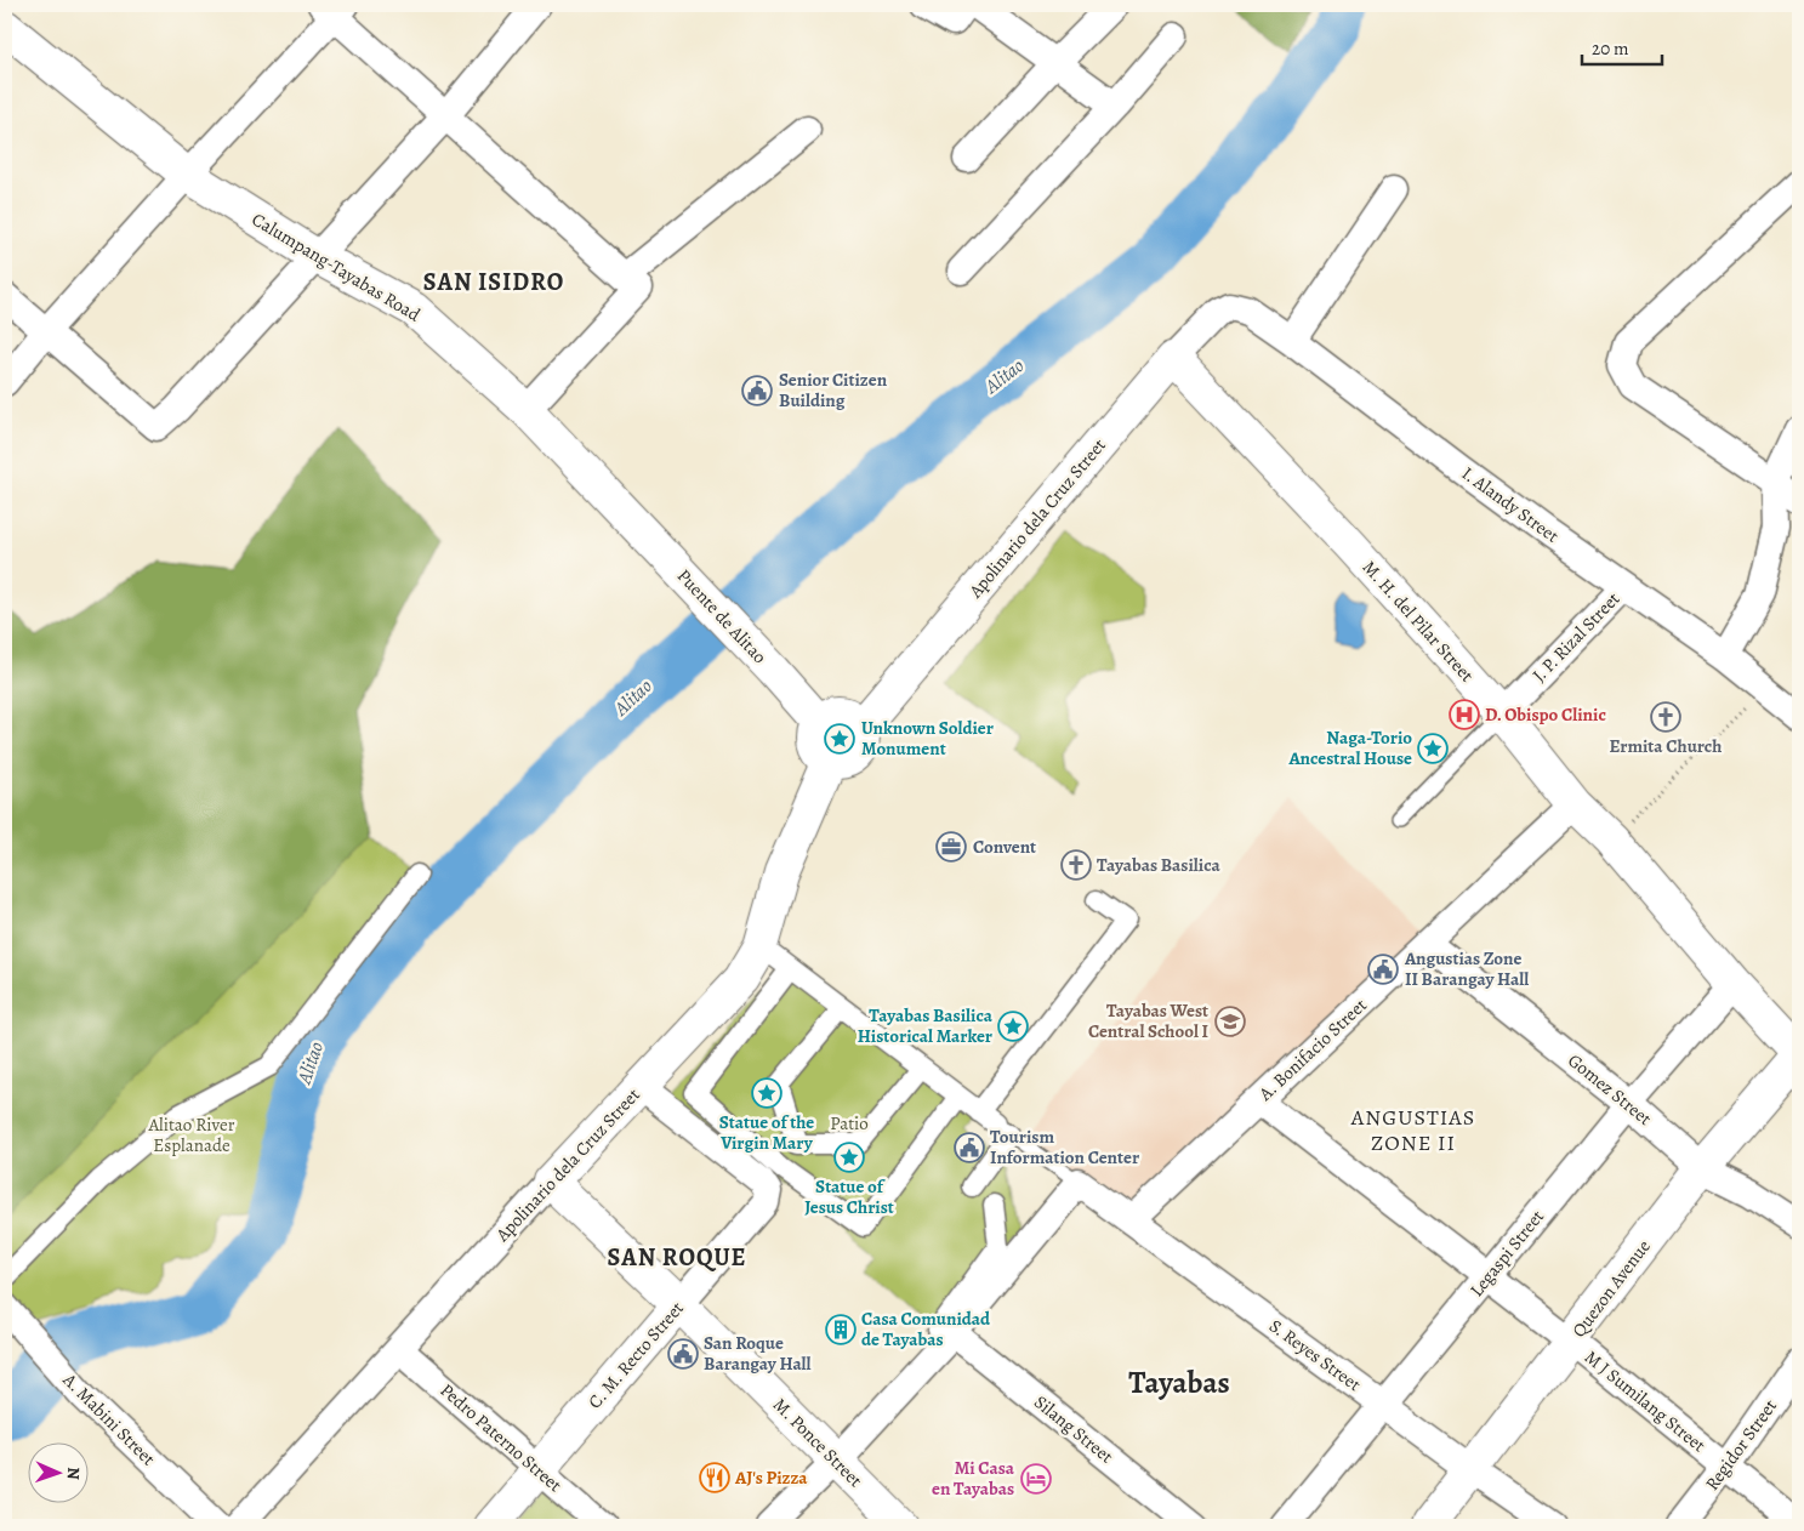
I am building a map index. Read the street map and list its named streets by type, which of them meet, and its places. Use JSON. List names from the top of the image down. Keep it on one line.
{"streets":{"main road":["Calumpang-Tayabas Road","Apolinario dela Cruz Street","Puente de Alitao","M. H. del Pilar Street","Quezon Avenue","C. M. Recto Street","M. Ponce Street"],"street":["I. Alandy Street","J. P. Rizal Street","A. Bonifacio Street","Gomez Street","Legaspi Street","S. Reyes Street","M J Sumilang Street","A. Mabini Street","Silang Street","Pedro Paterno Street","Regidor Street"]},"crossings":[["Calumpang-Tayabas Road","Puente de Alitao"],["I. Alandy Street","Apolinario dela Cruz Street"],["I. Alandy Street","J. P. Rizal Street"],["Apolinario dela Cruz Street","Puente de Alitao"],["Apolinario dela Cruz Street","M. H. del Pilar Street"],["Apolinario dela Cruz Street","Pedro Paterno Street"],["Apolinario dela Cruz Street","M. Ponce Street"],["M. H. del Pilar Street","J. P. Rizal Street"],["M. H. del Pilar Street","A. Bonifacio Street"],["M. H. del Pilar Street","Legaspi Street"],["M. H. del Pilar Street","Quezon Avenue"],["A. Bonifacio Street","Gomez Street"],["A. Bonifacio Street","S. Reyes Street"],["A. Bonifacio Street","M J Sumilang Street"],["Gomez Street","Legaspi Street"],["Gomez Street","Quezon Avenue"],["Legaspi Street","S. Reyes Street"],["Legaspi Street","M J Sumilang Street"],["Quezon Avenue","S. Reyes Street"],["Quezon Avenue","M J Sumilang Street"],["C. M. Recto Street","Pedro Paterno Street"],["C. M. Recto Street","M. Ponce Street"],["M J Sumilang Street","Regidor Street"]],"districts":["SAN ISIDRO","ANGUSTIAS ZONE II","SAN ROQUE","Tayabas"],"water":["Alitao"],"parks":["Patio","Alitao River Esplanade"],"places":{"public building":["Senior Citizen Building","Angustias Zone II Barangay Hall","Tourism Information Center","San Roque Barangay Hall"],"hospital":["D. Obispo Clinic"],"church":["Ermita Church","Tayabas Basilica"],"place":["Unknown Soldier Monument","Naga-Torio Ancestral House","Tayabas Basilica Historical Marker","Statue of the Virgin Mary","Statue of Jesus Christ"],"office":["Convent"],"school or university":["Tayabas West Central School I"],"building":["Casa Comunidad de Tayabas"],"restaurant":["AJ's Pizza"],"hotel":["Mi Casa en Tayabas"]},"scale_bar":"20 m","north":"right"}
